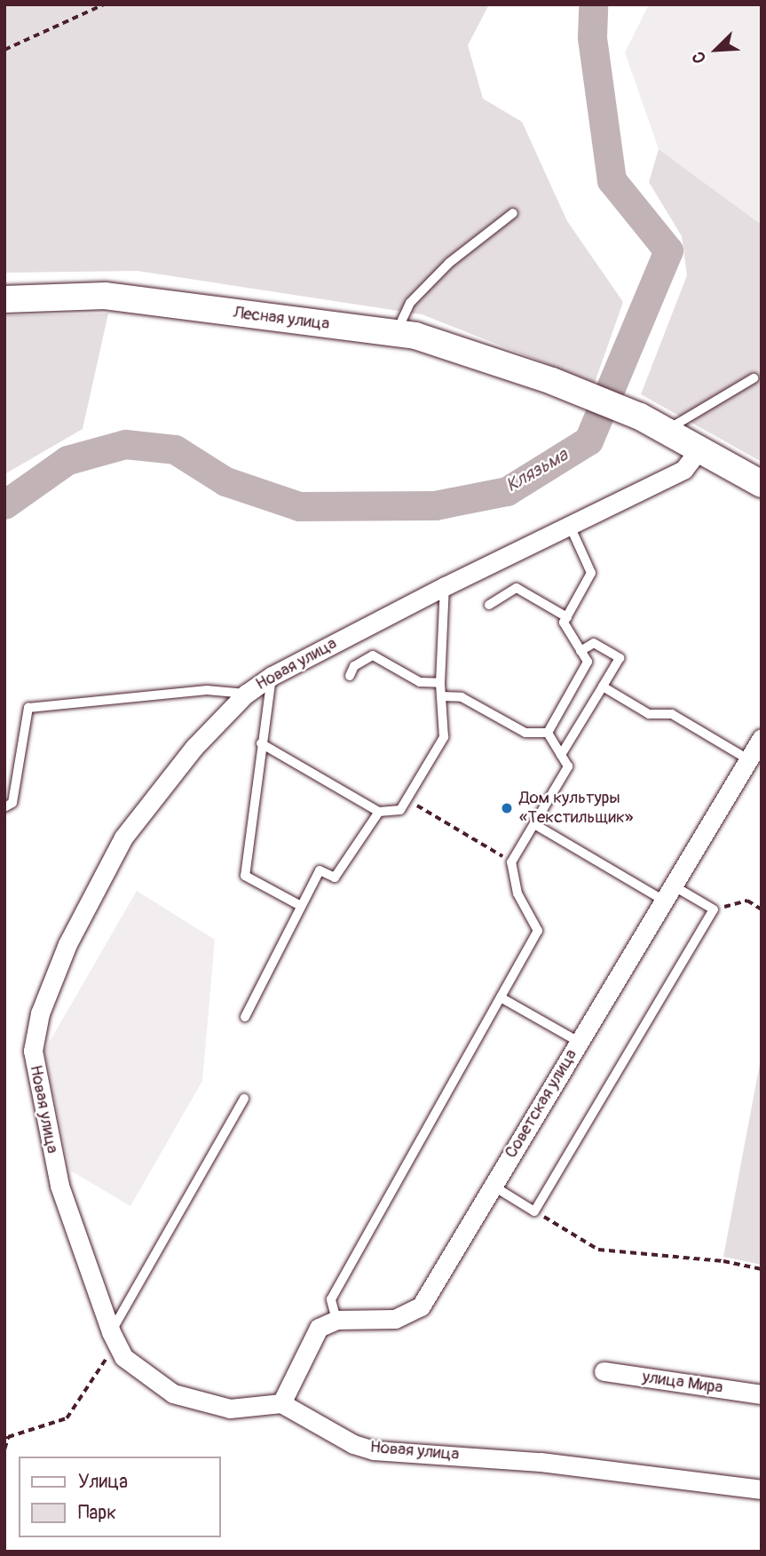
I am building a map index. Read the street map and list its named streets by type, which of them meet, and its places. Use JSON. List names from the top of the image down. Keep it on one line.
{"streets":{"street":["Лесная улица","Новая улица","Советская улица","улица Мира"]},"crossings":[["Лесная улица","Новая улица"]],"water":["Клязьма"],"places":["Дом культуры «Текстильщик»"],"legend":["Улица","Парк"],"north":"bottom left"}
